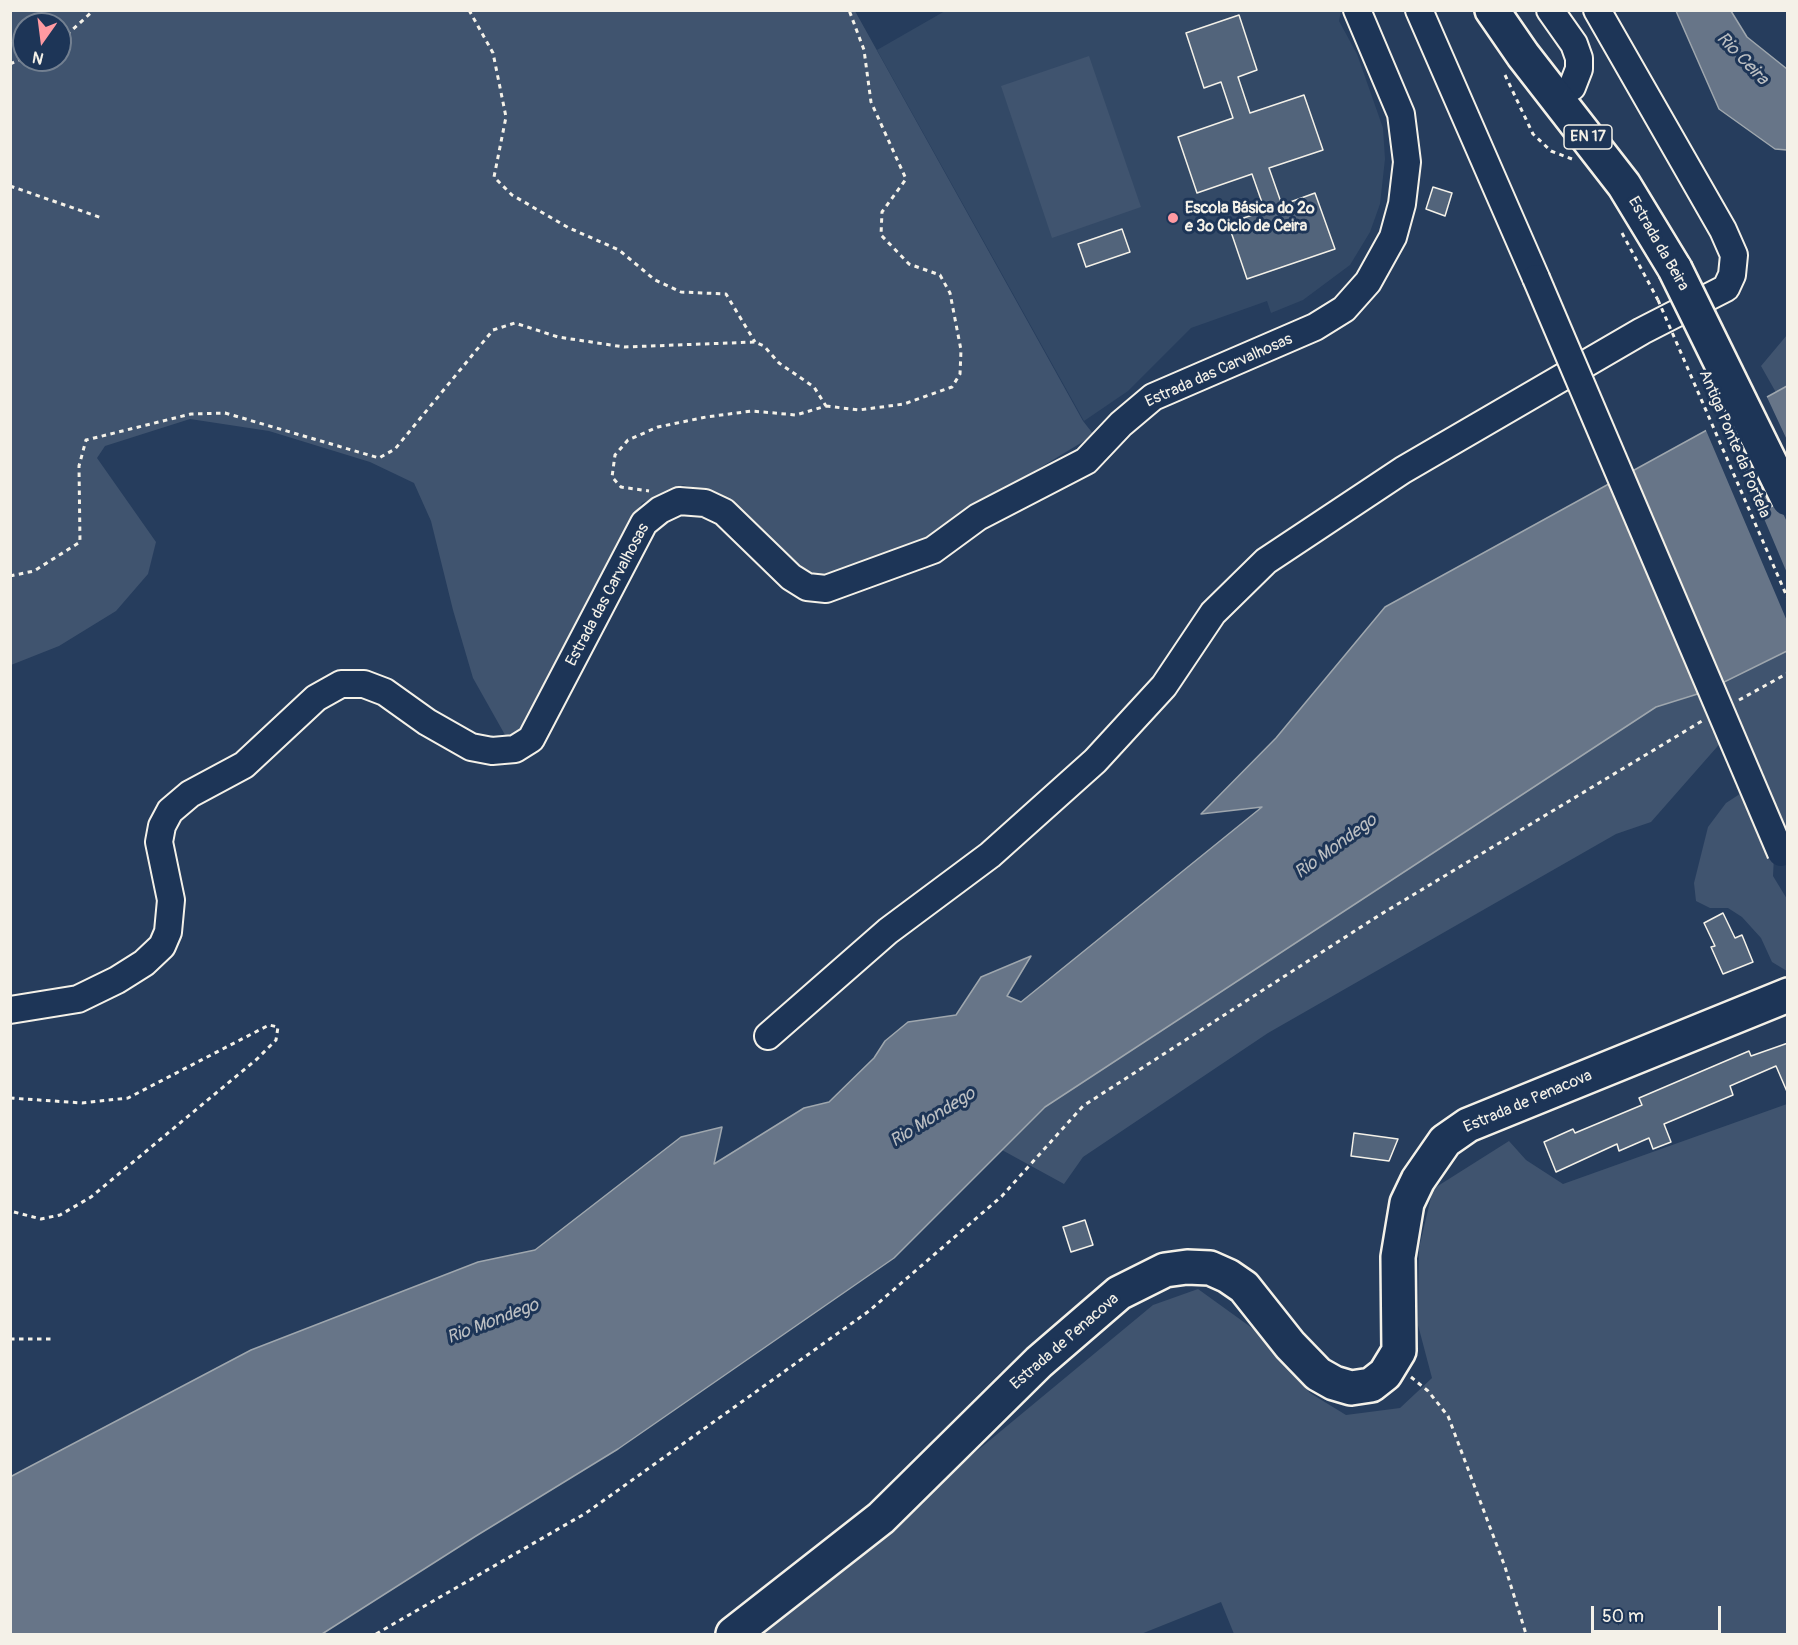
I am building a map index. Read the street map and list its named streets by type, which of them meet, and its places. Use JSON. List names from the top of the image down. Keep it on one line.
{"streets":{"main road":["EN 17","Estrada da Beira","Estrada de Penacova"],"street":["Estrada das Carvalhosas"],"path":["Antiga Ponte da Portela"]},"water":["Rio Ceira","Rio Mondego"],"places":["Escola Básica do 2º e 3º Ciclo de Ceira"],"scale_bar":"50 m","north":"bottom"}
